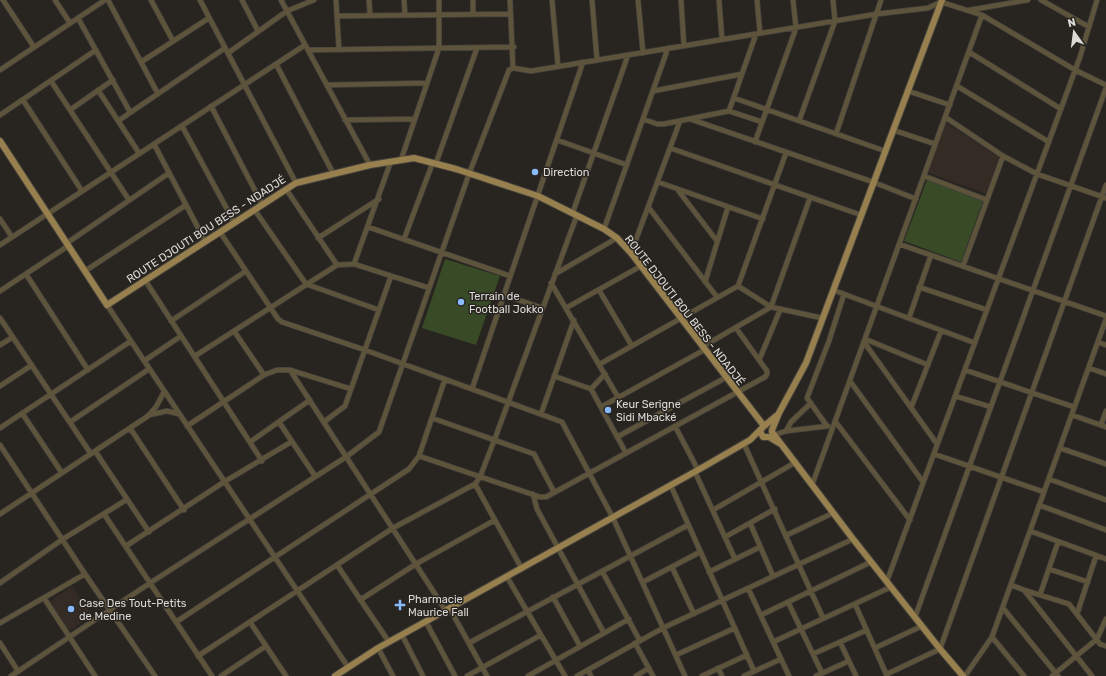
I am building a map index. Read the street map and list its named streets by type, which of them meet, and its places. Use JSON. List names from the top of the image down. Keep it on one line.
{"streets":{"main road":["ROUTE DJOUTI BOU BESS - NDADJÉ"]},"places":{"other":["Direction","Terrain de Football Jokko","Keur Serigne Sidi Mbacké","Case Des Tout-Petits de Medine"],"health":["Pharmacie Maurice Fall"]},"north":"top"}
